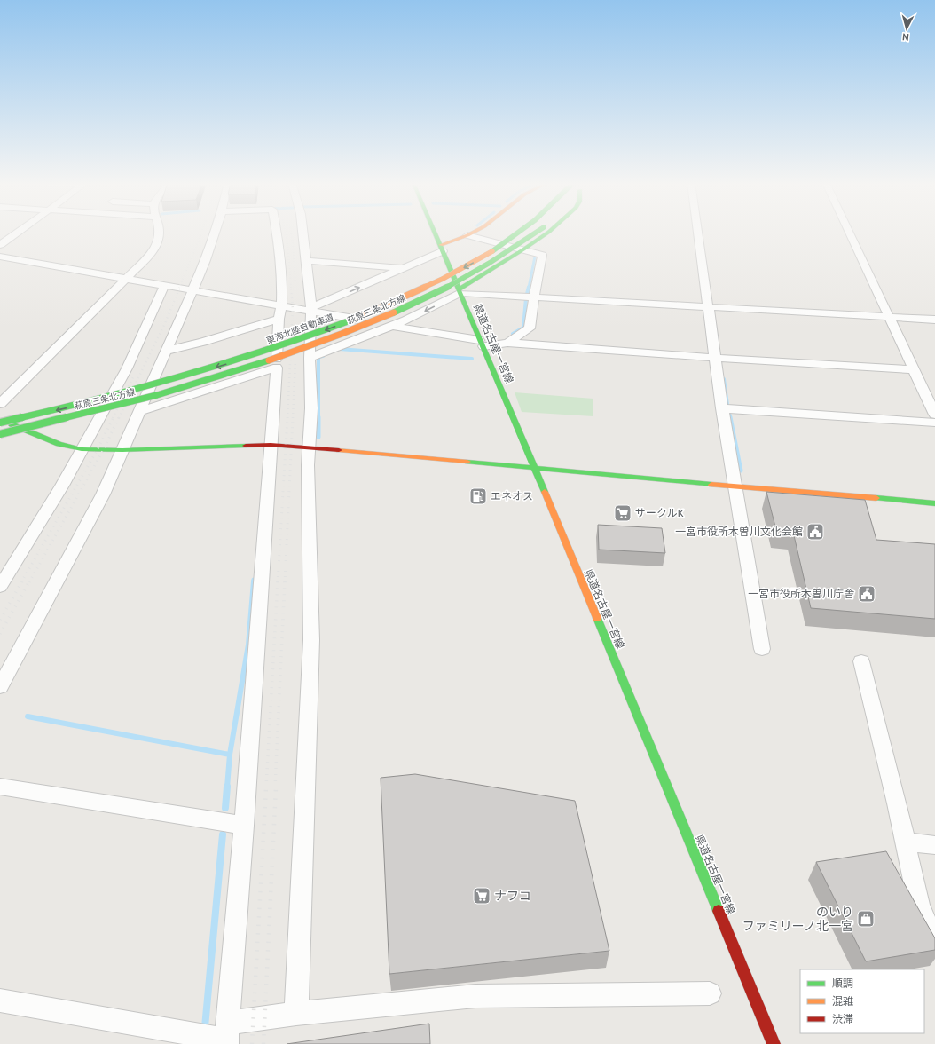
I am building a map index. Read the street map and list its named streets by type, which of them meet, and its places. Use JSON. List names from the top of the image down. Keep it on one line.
{"streets":{"main road":["萩原三条北方線","東海北陸自動車道","県道名古屋一宮線"]},"places":{"fuel station":["エネオス"],"supermarket":["サークルK","ナフコ"],"public building":["一宮市役所木曽川文化会館","一宮市役所木曽川庁舎"],"shop":["のいり ファミリーノ北一宮"]},"legend":["順調","混雑","渋滞"],"north":"bottom"}
